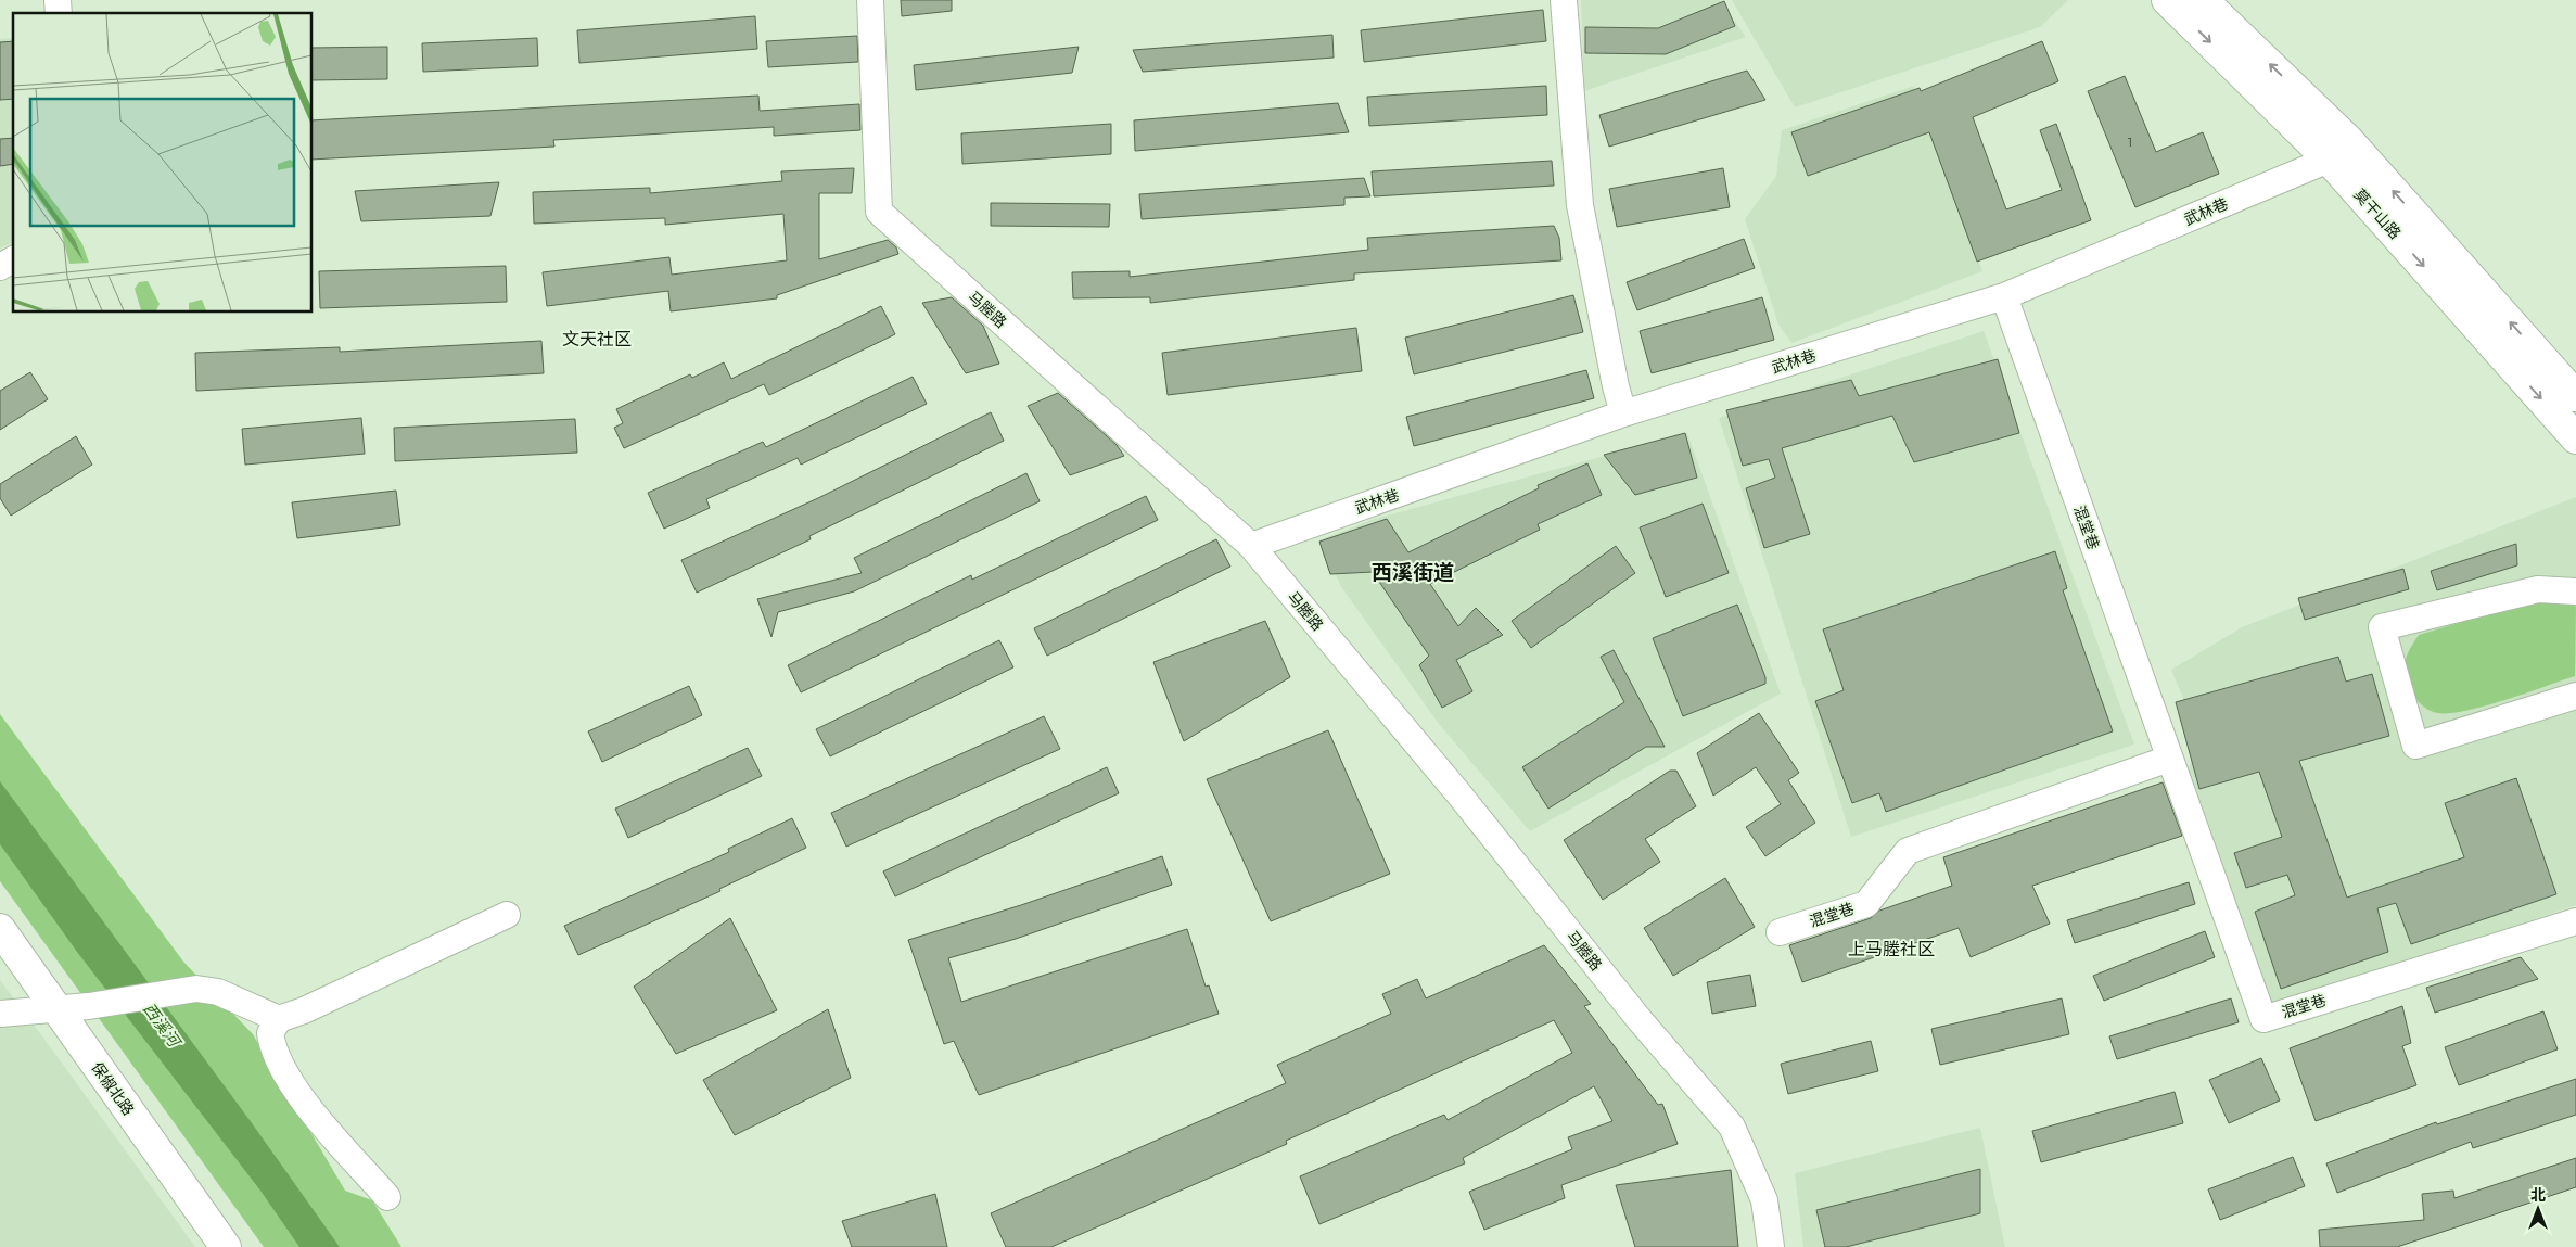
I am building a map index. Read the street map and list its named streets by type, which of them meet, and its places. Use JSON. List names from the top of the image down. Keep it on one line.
{"streets":{"main road":["莫干山路","保俶北路"],"street":["武林巷","马塍路","混堂巷"]},"crossings":[["武林巷","莫干山路"],["武林巷","马塍路"],["武林巷","混堂巷"]],"districts":["文天社区","西溪街道","上马塍社区"],"water":["西溪河"],"house_numbers":["1"],"north":"top"}
